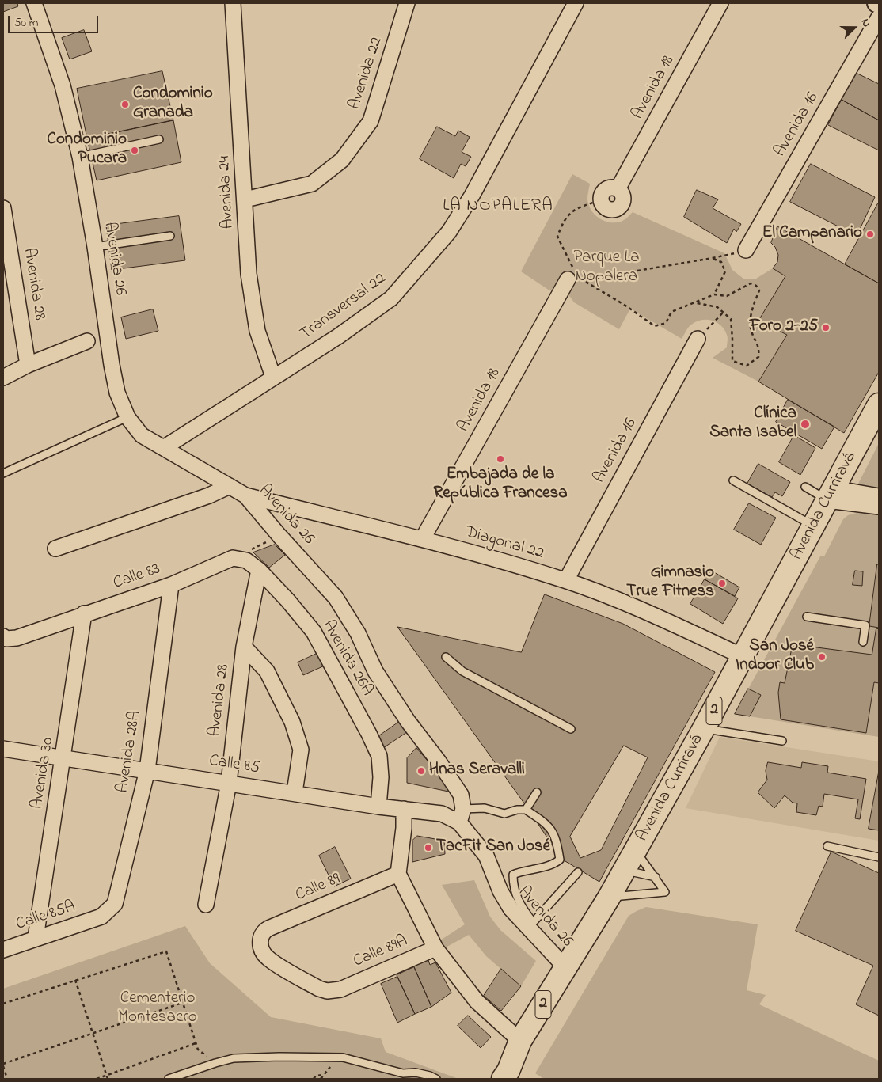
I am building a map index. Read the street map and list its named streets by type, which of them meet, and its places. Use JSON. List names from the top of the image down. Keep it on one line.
{"streets":{"highway":["Avenida Curriravá","2"],"street":["Avenida 22","Avenida 18","Avenida 16","Avenida 24","Avenida 26","Avenida 28","Transversal 22","Diagonal 22","Calle 83","Avenida 26A","Avenida 28A","Calle 85","Avenida 30","Calle 89","Calle 85A","Calle 89A"]},"crossings":[["Avenida 22","Avenida 24"],["Avenida 18","Diagonal 22"],["Avenida 16","Diagonal 22"],["Avenida 24","Transversal 22"],["Avenida 26","Transversal 22"],["Avenida 26","Avenida Curriravá"],["Avenida 26","Diagonal 22"],["Avenida 26","Calle 85"],["Avenida 28","Avenida 26A"],["Avenida 28","Calle 85"],["Avenida Curriravá","Diagonal 22"],["Calle 83","Avenida 26A"],["Calle 83","Avenida 28A"],["Calle 83","Avenida 30"],["Avenida 26A","Calle 85"],["Avenida 28A","Calle 85"],["Avenida 28A","Calle 85A"],["Calle 85","Avenida 30"],["Avenida 30","Calle 85A"],["Calle 89","Calle 89A"]],"districts":["LA NOPALERA"],"parks":["Parque La Nopalera","Cementerio Montesacro"],"places":["Condominio Granada","Condominio Pucara","El Campanario","Foro 2-25","Clínica Santa Isabel","Embajada de la República Francesa","Gimnasio True Fitness","San José Indoor Club","Hnas Seravalli","TacFit San José"],"scale_bar":"50 m","north":"right"}
